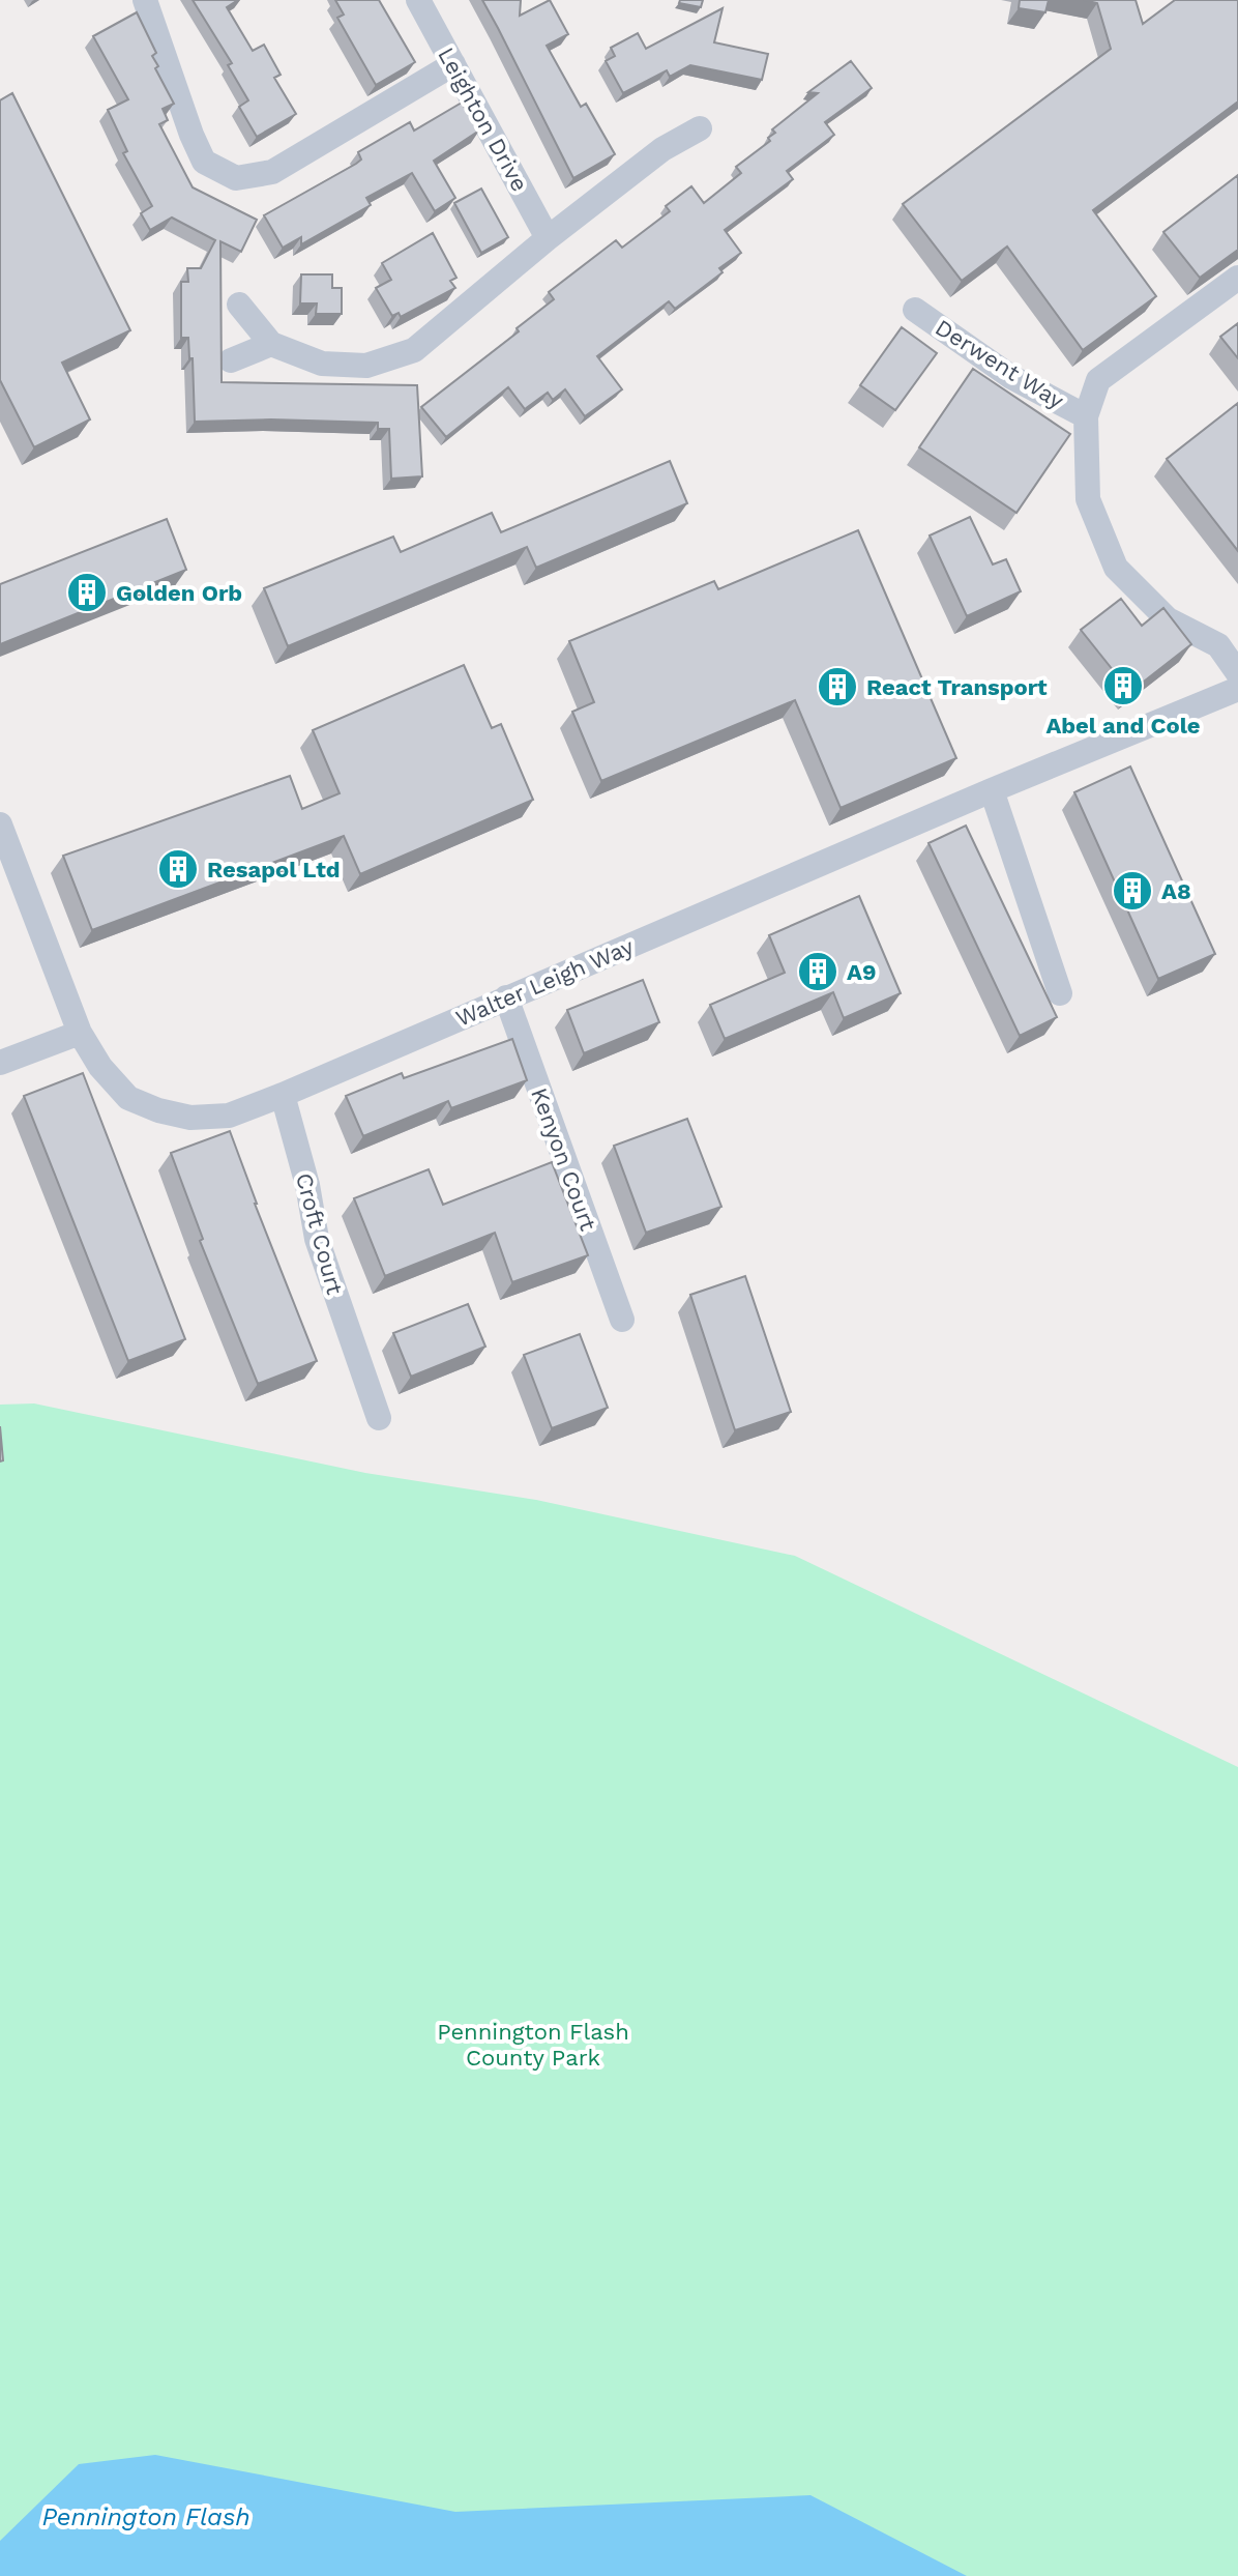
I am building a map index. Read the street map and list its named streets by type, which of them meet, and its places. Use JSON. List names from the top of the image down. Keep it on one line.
{"streets":{"street":["Leighton Drive","Derwent Way","Walter Leigh Way","Kenyon Court","Croft Court"]},"crossings":[["Walter Leigh Way","Kenyon Court"],["Walter Leigh Way","Croft Court"]],"water":["Pennington Flash"],"parks":["Pennington Flash County Park"],"places":{"building":["Golden Orb","Abel and Cole","React Transport","Resapol Ltd","A8","A9"]}}
